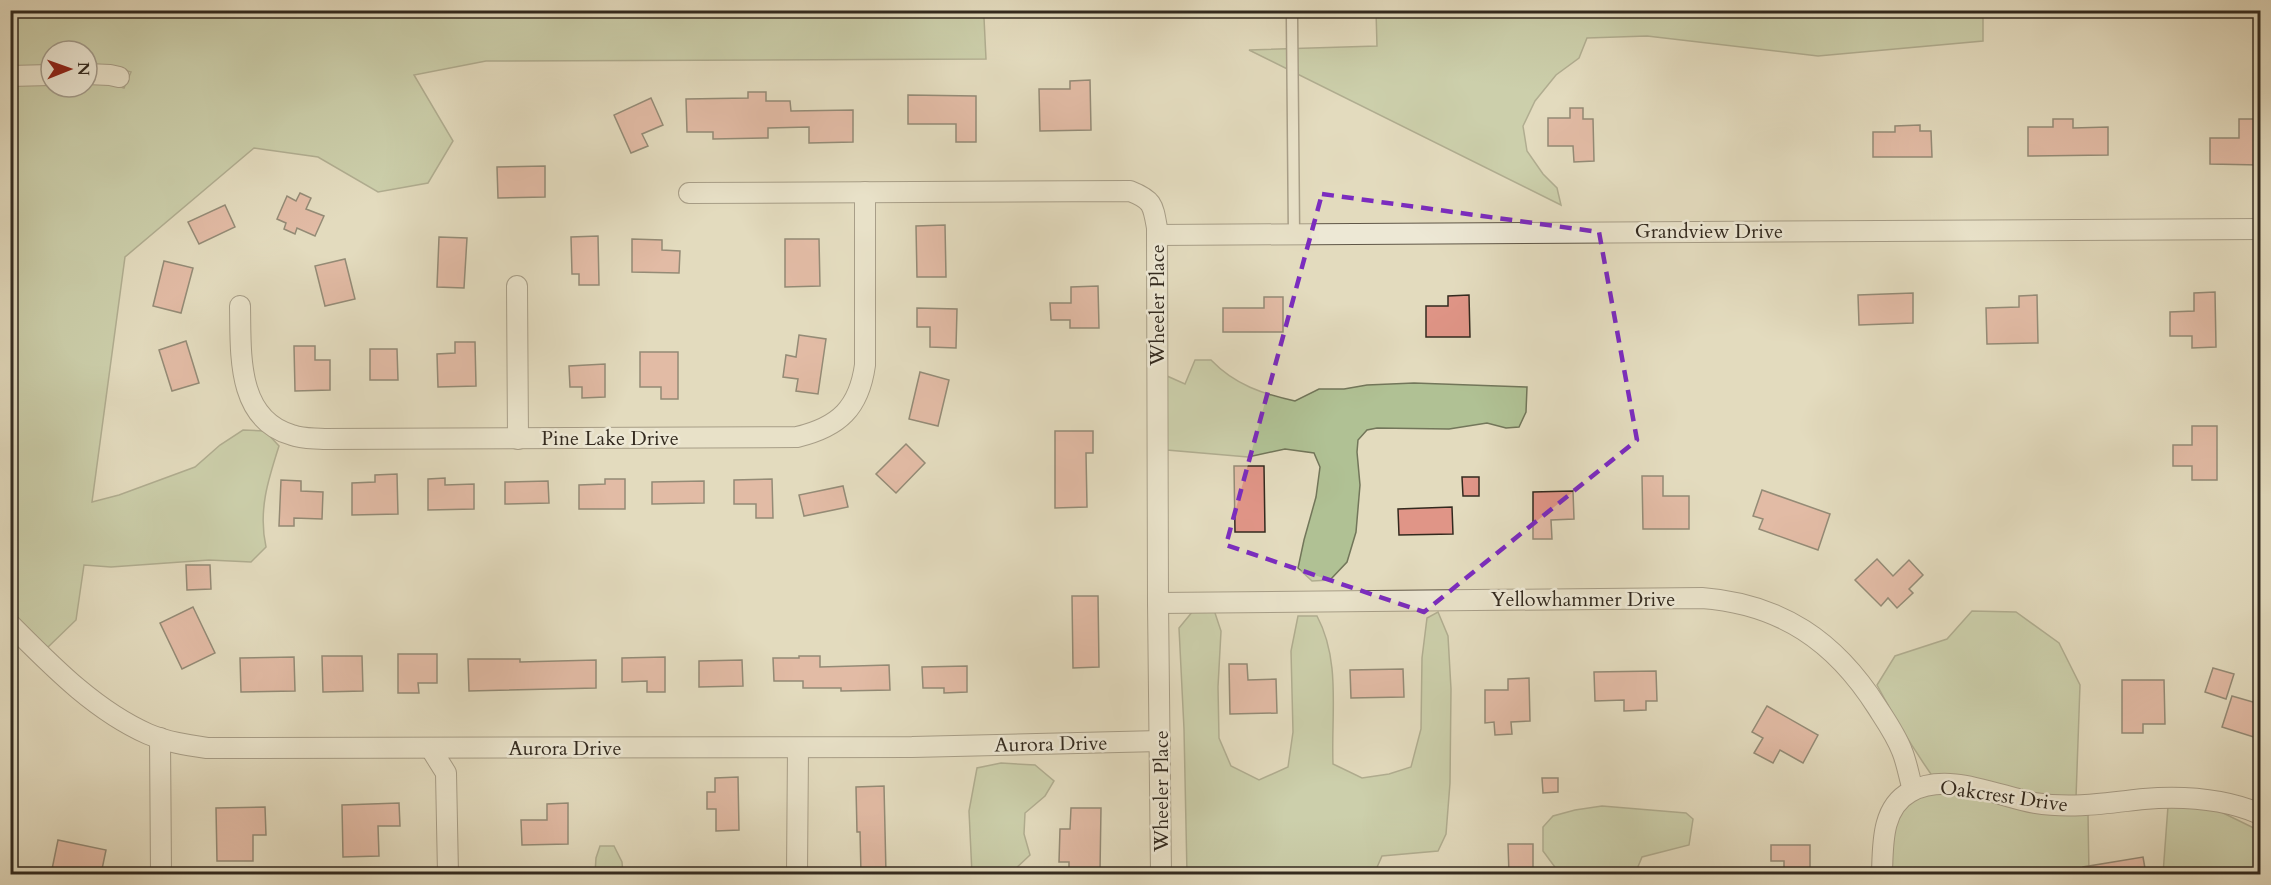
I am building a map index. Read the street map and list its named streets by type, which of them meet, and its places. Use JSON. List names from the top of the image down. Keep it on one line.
{"streets":{"street":["Grandview Drive","Wheeler Place","Pine Lake Drive","Yellowhammer Drive","Aurora Drive","Oakcrest Drive"]},"crossings":[["Grandview Drive","Wheeler Place"],["Wheeler Place","Pine Lake Drive"],["Wheeler Place","Yellowhammer Drive"],["Wheeler Place","Aurora Drive"],["Yellowhammer Drive","Oakcrest Drive"]],"north":"right"}
